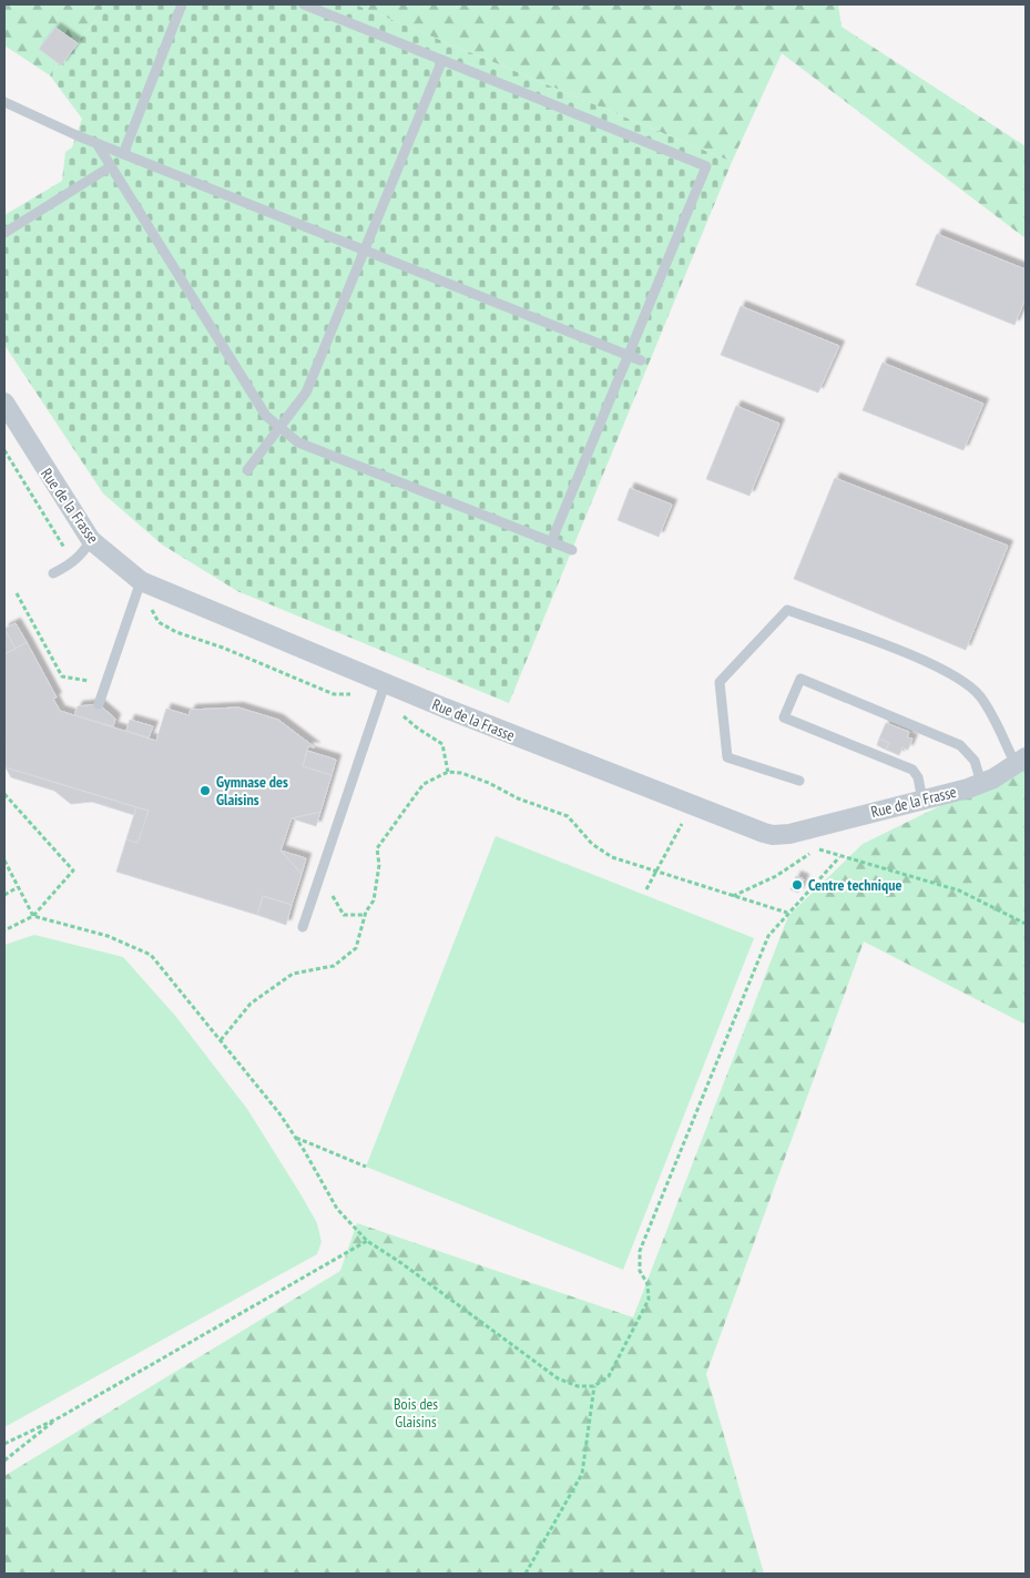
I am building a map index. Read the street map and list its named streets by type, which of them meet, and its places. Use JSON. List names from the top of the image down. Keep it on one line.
{"streets":{"street":["Rue de la Frasse"]},"parks":["Bois des Glaisins"],"places":["Gymnase des Glaisins","Centre technique"]}
